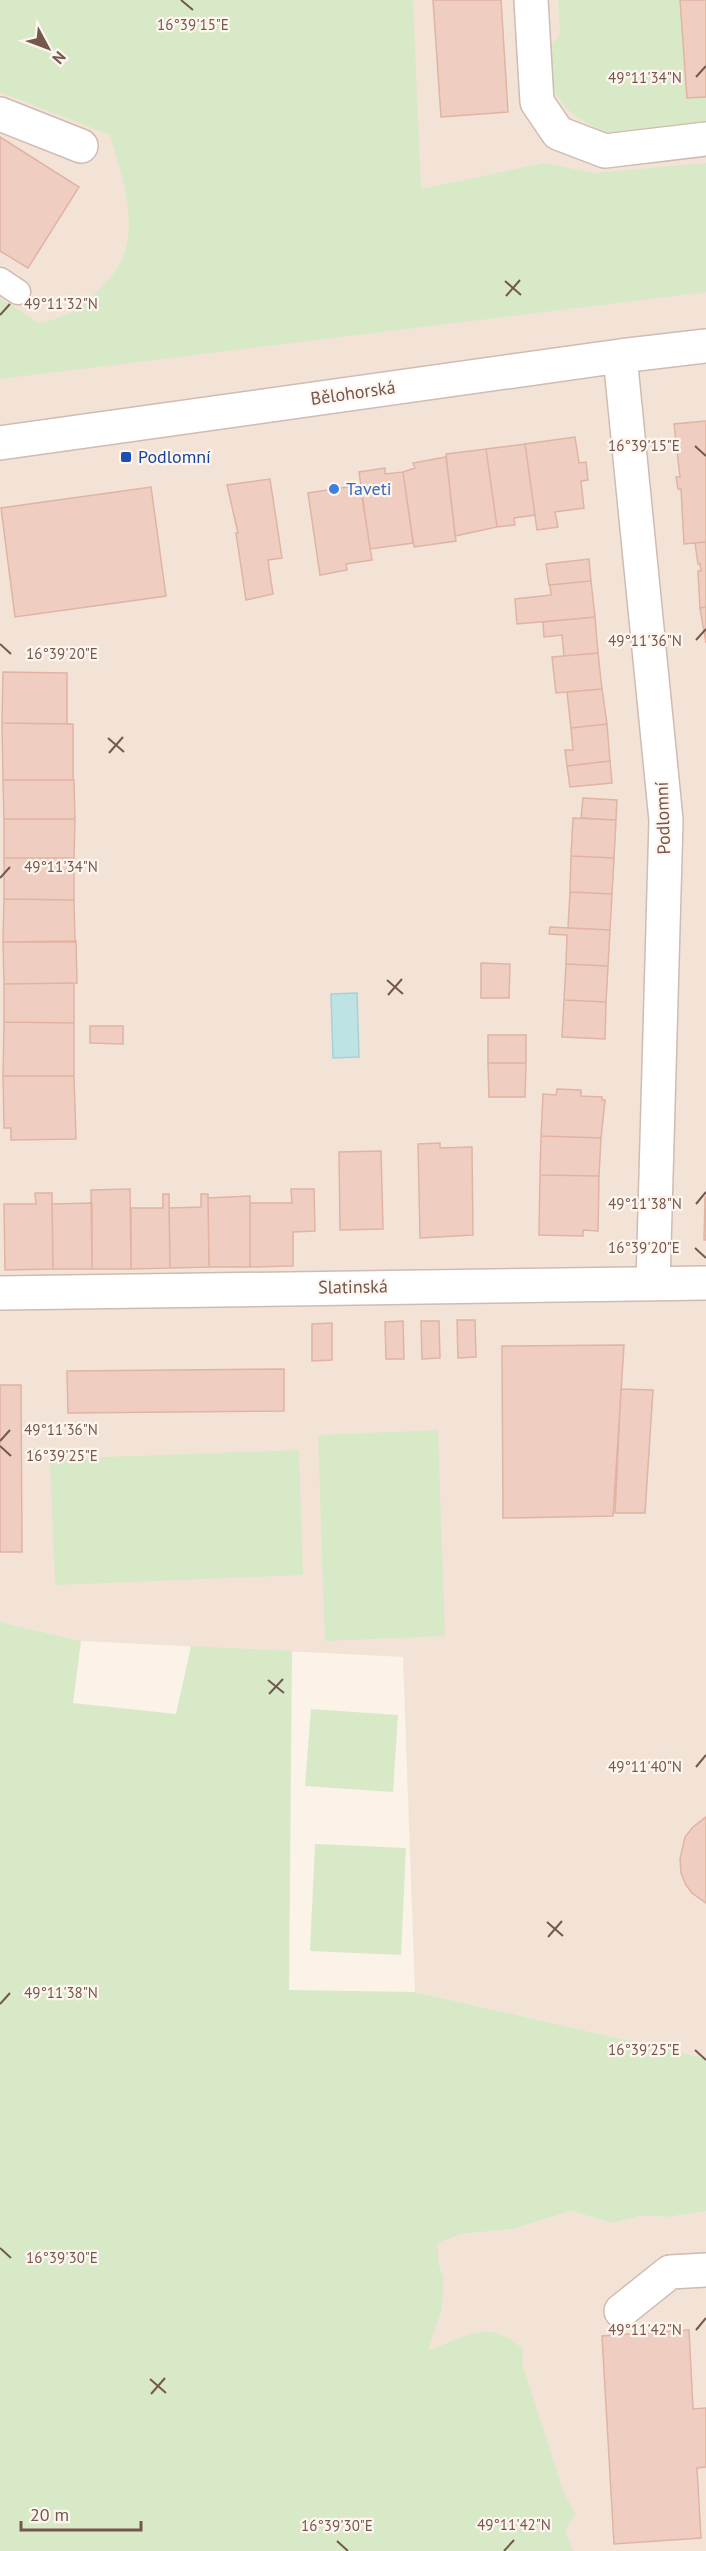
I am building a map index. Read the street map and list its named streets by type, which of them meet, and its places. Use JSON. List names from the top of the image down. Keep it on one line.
{"streets":{"street":["Bělohorská","Podlomní","Slatinská"]},"crossings":[["Bělohorská","Podlomní"],["Podlomní","Slatinská"]],"places":{"transit":["Podlomní"],"other":["Taveti"]},"scale_bar":"20 m","north":"bottom right","coordinates":["16°39'15\"E","49°11'34\"N","49°11'32\"N","49°11'36\"N","16°39'20\"E","49°11'38\"N","16°39'25\"E","49°11'40\"N","16°39'30\"E","49°11'42\"N"]}
